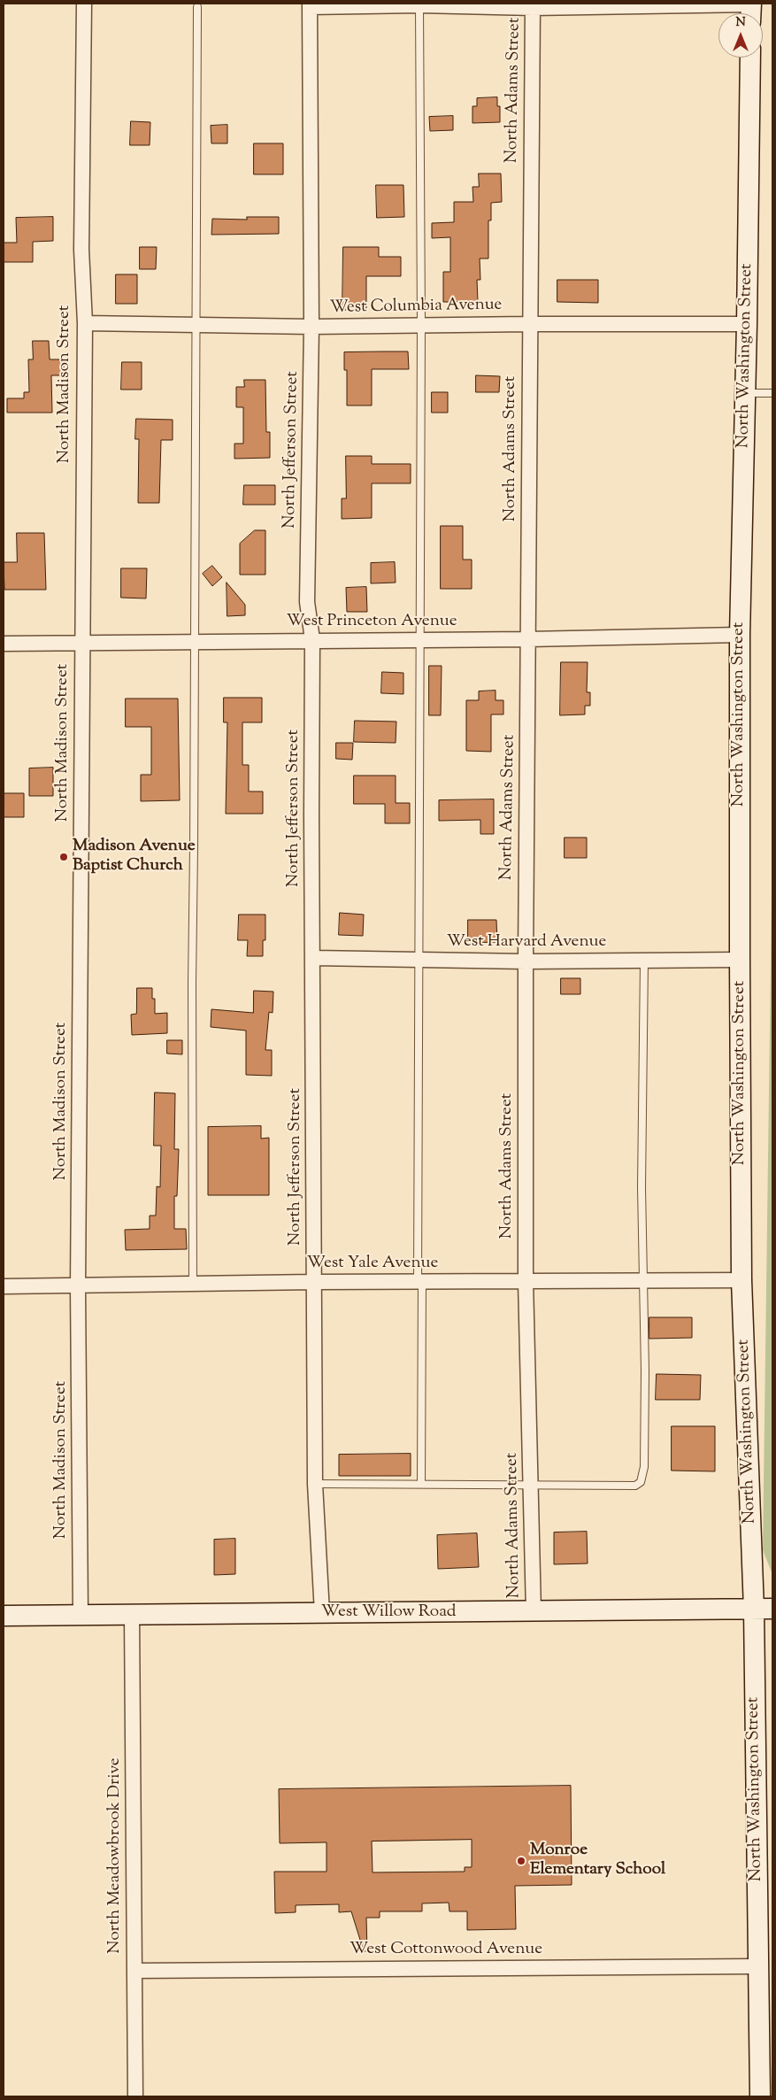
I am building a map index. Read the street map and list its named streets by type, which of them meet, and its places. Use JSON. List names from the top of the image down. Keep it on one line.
{"streets":{"street":["North Adams Street","West Columbia Avenue","North Washington Street","North Madison Street","North Jefferson Street","West Princeton Avenue","West Harvard Avenue","West Yale Avenue","West Willow Road","North Meadowbrook Drive","West Cottonwood Avenue"]},"crossings":[["North Adams Street","West Columbia Avenue"],["North Adams Street","West Princeton Avenue"],["North Adams Street","West Harvard Avenue"],["North Adams Street","West Yale Avenue"],["North Adams Street","West Willow Road"],["West Columbia Avenue","North Washington Street"],["West Columbia Avenue","North Madison Street"],["West Columbia Avenue","North Jefferson Street"],["North Washington Street","West Princeton Avenue"],["North Washington Street","West Harvard Avenue"],["North Washington Street","West Yale Avenue"],["North Washington Street","West Willow Road"],["North Washington Street","West Cottonwood Avenue"],["North Madison Street","West Princeton Avenue"],["North Madison Street","West Yale Avenue"],["North Madison Street","West Willow Road"],["North Jefferson Street","West Princeton Avenue"],["North Jefferson Street","West Harvard Avenue"],["North Jefferson Street","West Yale Avenue"],["North Jefferson Street","West Willow Road"],["West Willow Road","North Meadowbrook Drive"],["North Meadowbrook Drive","West Cottonwood Avenue"]],"places":["Madison Avenue Baptist Church","Monroe Elementary School"],"north":"top"}
